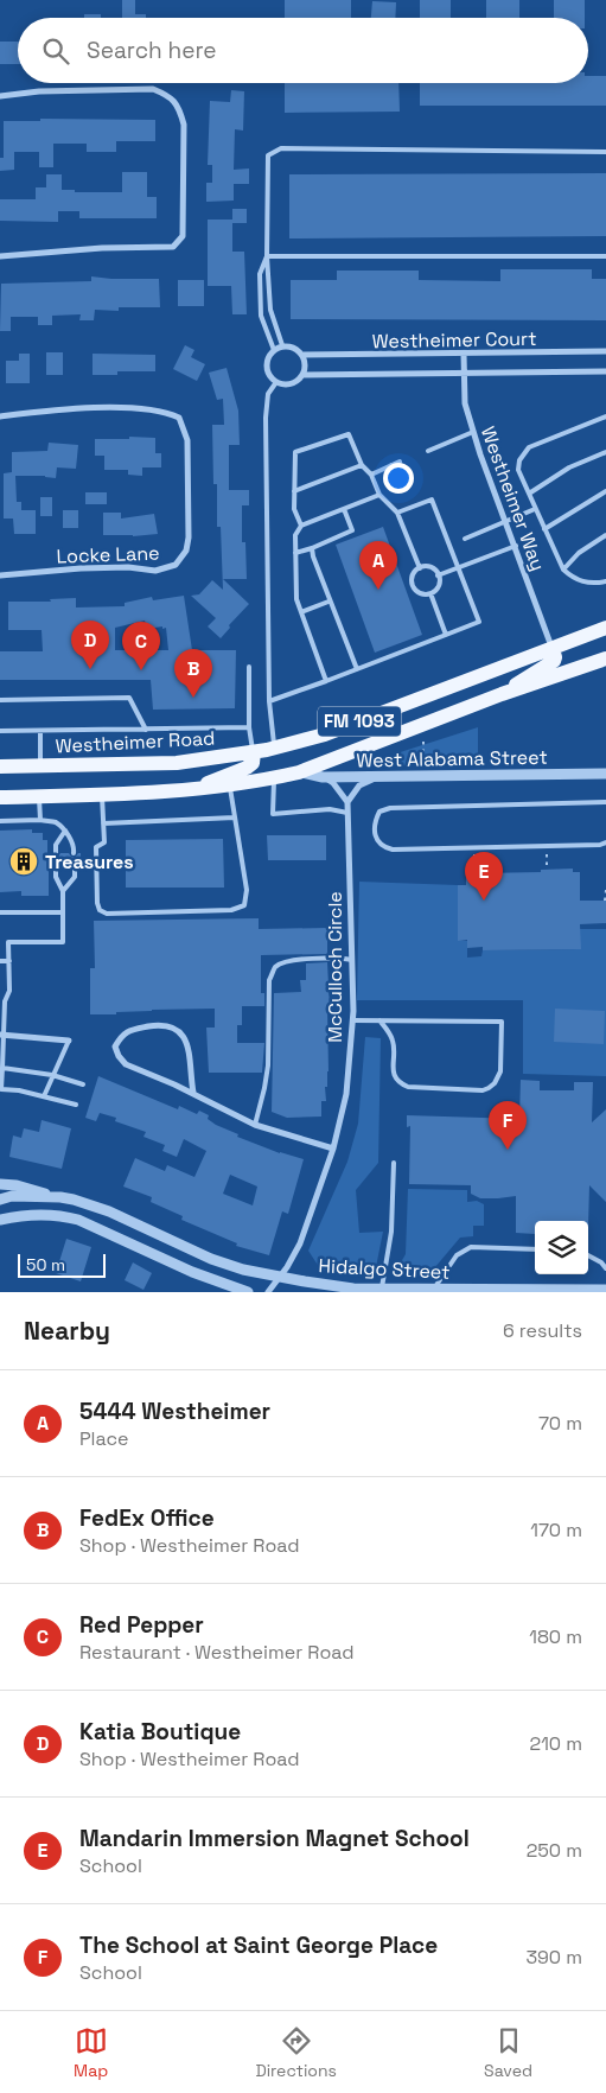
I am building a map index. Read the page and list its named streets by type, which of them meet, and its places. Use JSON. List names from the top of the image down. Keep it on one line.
{"streets":{"main road":["FM 1093","Westheimer Road"],"street":["Westheimer Court","Westheimer Way","Locke Lane","West Alabama Street","McCulloch Circle","Hidalgo Street"]},"crossings":[["Westheimer Court","Westheimer Way"],["Westheimer Way","Westheimer Road"],["FM 1093","West Alabama Street"],["McCulloch Circle","Hidalgo Street"]],"places":{"building":["Treasures"]},"scale_bar":"50 m","page":{"search":"Search here","pins":["A","D","C","B","E","F"],"scale":"50 m","heading":["Nearby","6 results"],"list":[{"mark":"A","name":"5444 Westheimer","note":"Place","value":"70 m"},{"mark":"B","name":"FedEx Office","note":"Shop · Westheimer Road","value":"170 m"},{"mark":"C","name":"Red Pepper","note":"Restaurant · Westheimer Road","value":"180 m"},{"mark":"D","name":"Katia Boutique","note":"Shop · Westheimer Road","value":"210 m"},{"mark":"E","name":"Mandarin Immersion Magnet School","note":"School","value":"250 m"},{"mark":"F","name":"The School at Saint George Place","note":"School","value":"390 m"}],"nav":["Map","Directions","Saved"]}}
